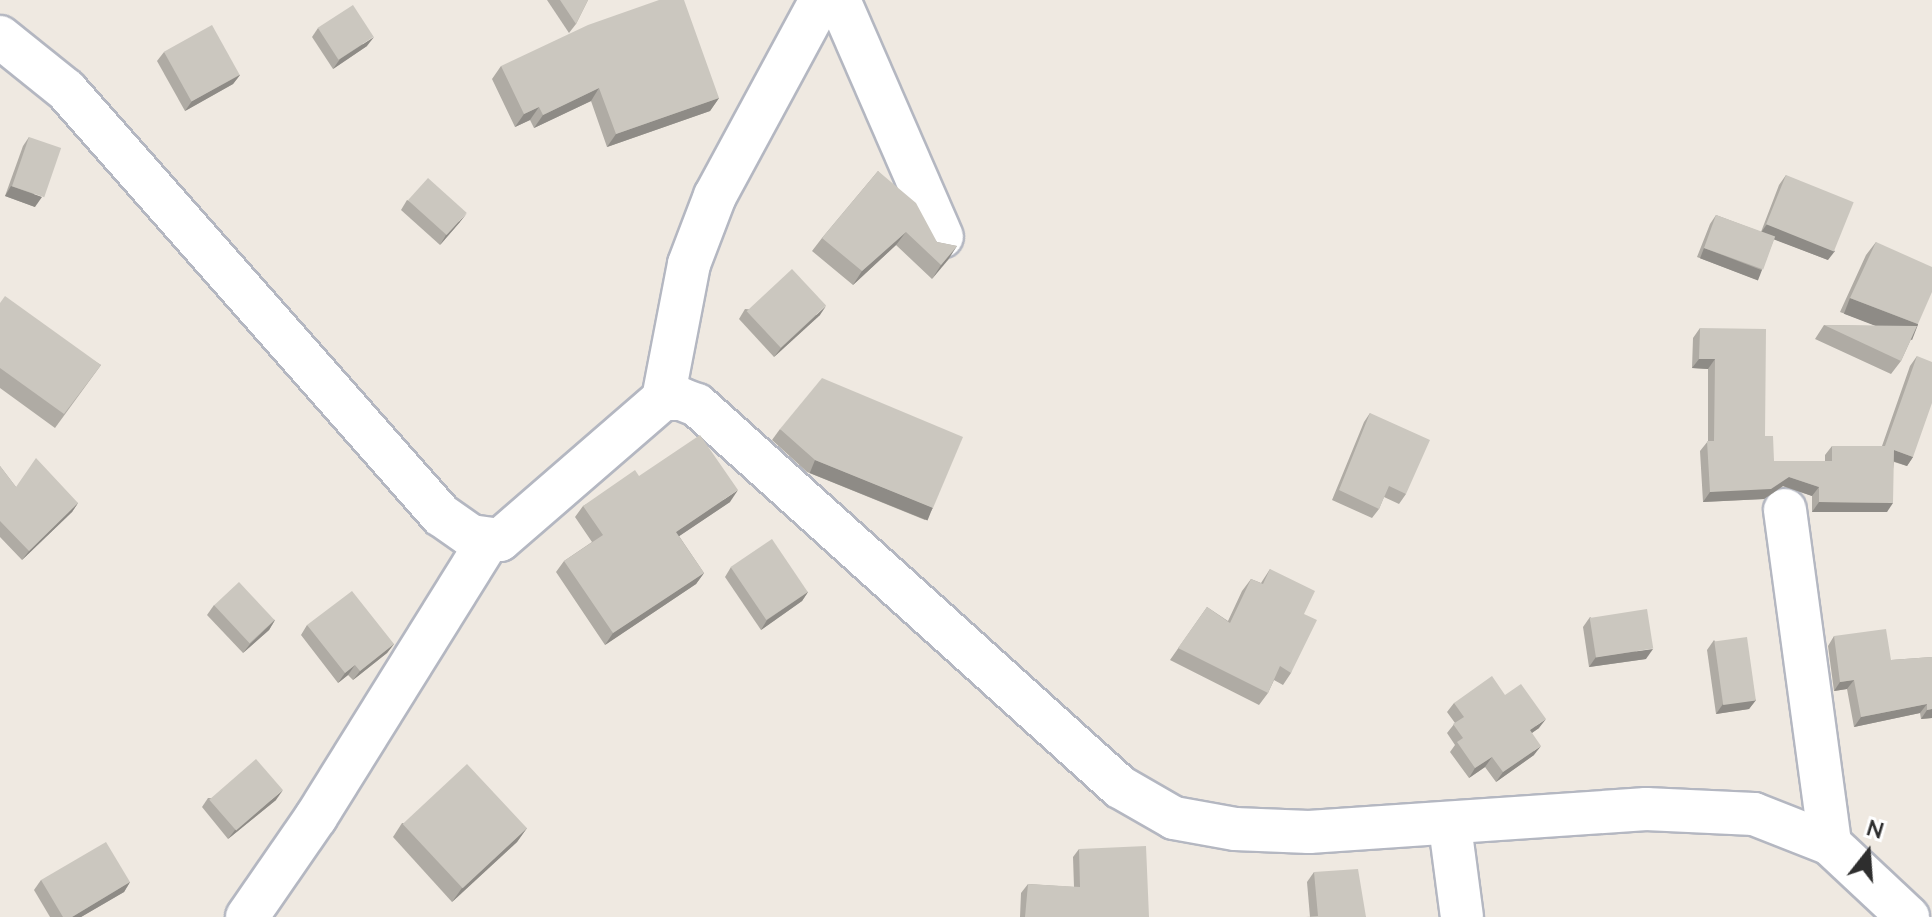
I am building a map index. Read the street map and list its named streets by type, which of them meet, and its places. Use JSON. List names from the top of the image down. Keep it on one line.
{"north":"top"}
